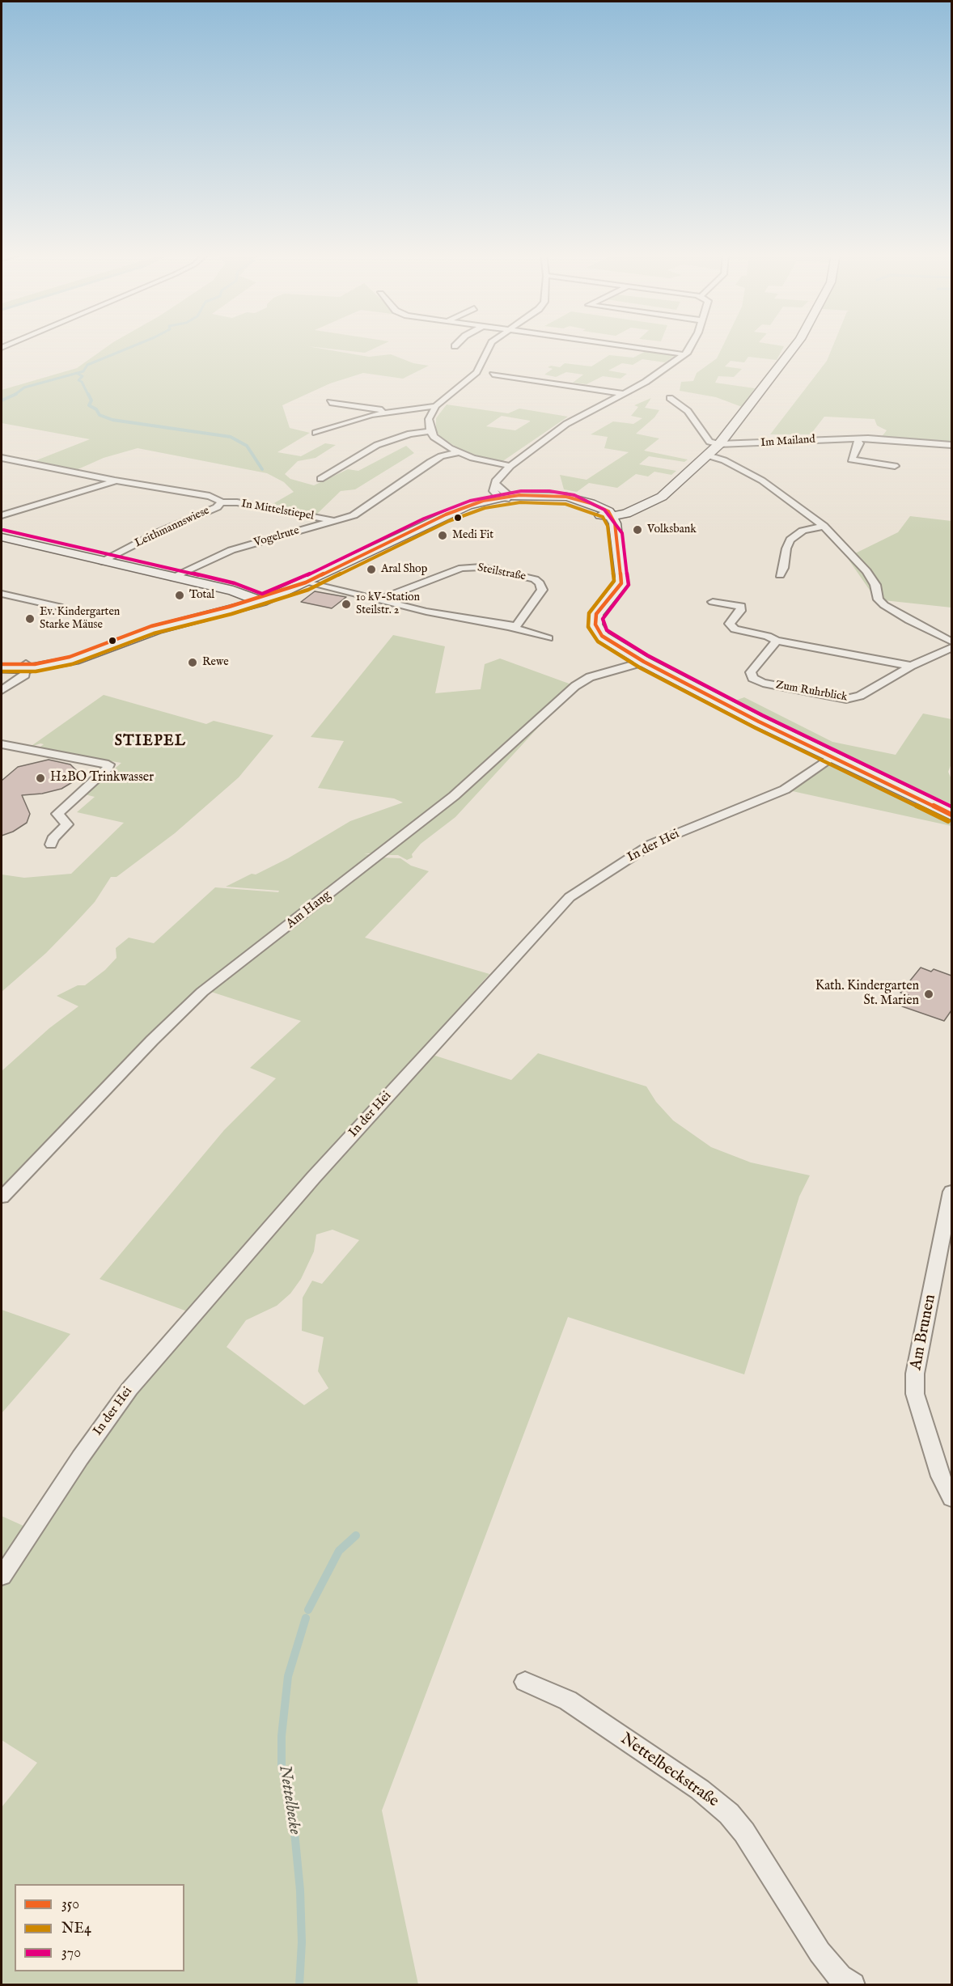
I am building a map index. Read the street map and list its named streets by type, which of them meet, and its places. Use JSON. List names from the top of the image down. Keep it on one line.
{"streets":{"street":["Im Mailand","In Mittelstiepel","Leithmannswiese","Vogelrute","Steilstraße","Zum Ruhrblick","In der Hei","Am Hang","Am Brunen","Nettelbeckstraße"]},"crossings":[["In Mittelstiepel","Leithmannswiese"],["In Mittelstiepel","Vogelrute"]],"districts":["STIEPEL"],"water":["Nettelbecke"],"places":["Volksbank","Medi Fit","Aral Shop","Total","10 kV-Station Steilstr. 2","Ev. Kindergarten Starke Mäuse","Rewe","H2BO Trinkwasser","Kath. Kindergarten St. Marien"],"lines":["transit line 370","transit line 350","transit line NE4"],"legend":["350","NE4","370"]}
